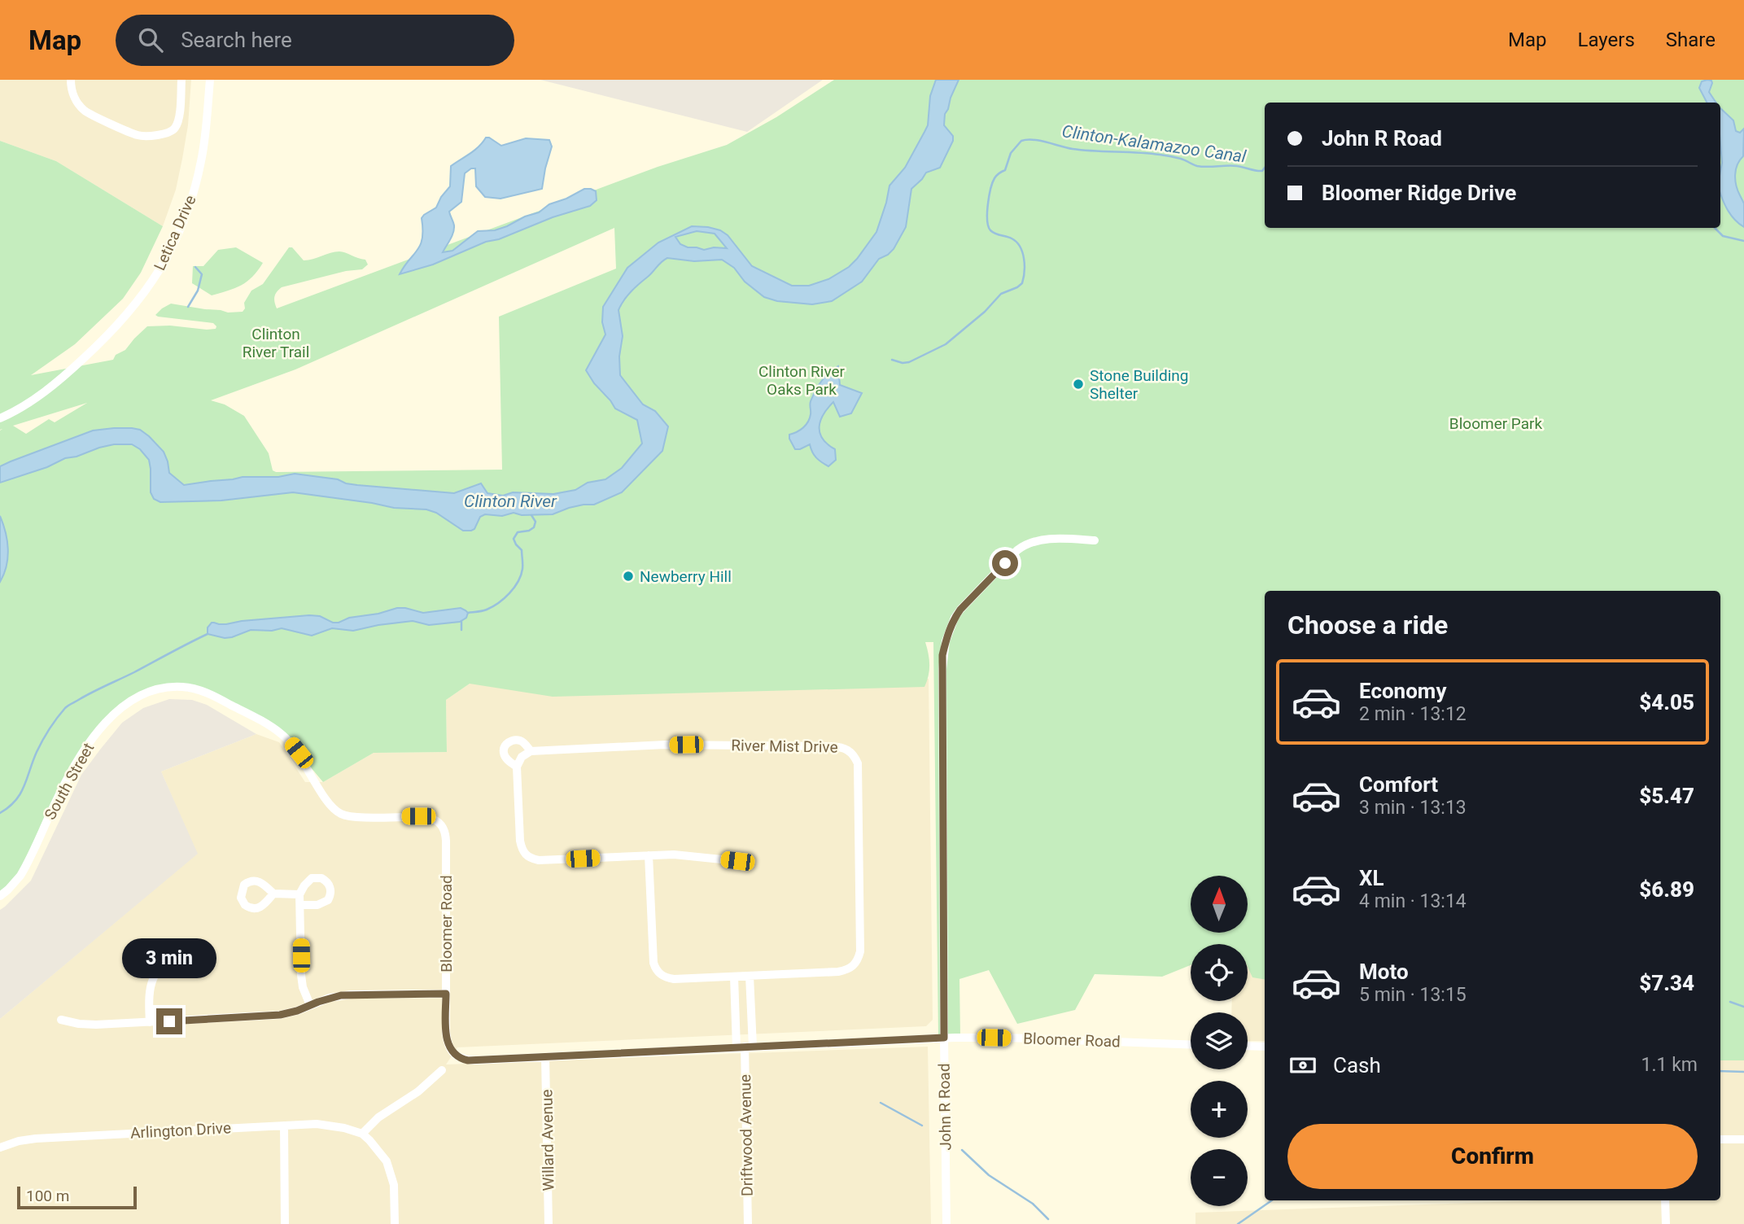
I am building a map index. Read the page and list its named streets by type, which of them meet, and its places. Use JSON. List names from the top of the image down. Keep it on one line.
{"streets":{"street":["Letica Drive","River Mist Drive","South Street","Bloomer Road","John R Road","Arlington Drive","Driftwood Avenue","Willard Avenue"]},"crossings":[["South Street","Bloomer Road"],["Bloomer Road","John R Road"],["Bloomer Road","Driftwood Avenue"],["Bloomer Road","Willard Avenue"]],"water":["Clinton-Kalamazoo Canal","Clinton River"],"parks":["Clinton River Trail","Clinton River Oaks Park","Bloomer Park"],"places":["Stone Building Shelter","Newberry Hill"],"scale_bar":"100 m","north":"top","page":{"header":"Map","search":"Search here","nav":["Map","Layers","Share"],"banner":["John R Road","Bloomer Ridge Drive"],"heading":"Choose a ride","list":[{"name":"Economy","note":"2 min · 13:12","value":"$4.05"},{"name":"Comfort","note":"3 min · 13:13","value":"$5.47"},{"name":"XL","note":"4 min · 13:14","value":"$6.89"},{"name":"Moto","note":"5 min · 13:15","value":"$7.34"}],"map_buttons":["+","−"],"bubble":"3 min","pay":["Cash","1.1 km"],"buttons":"Confirm","scale":"100 m"}}
